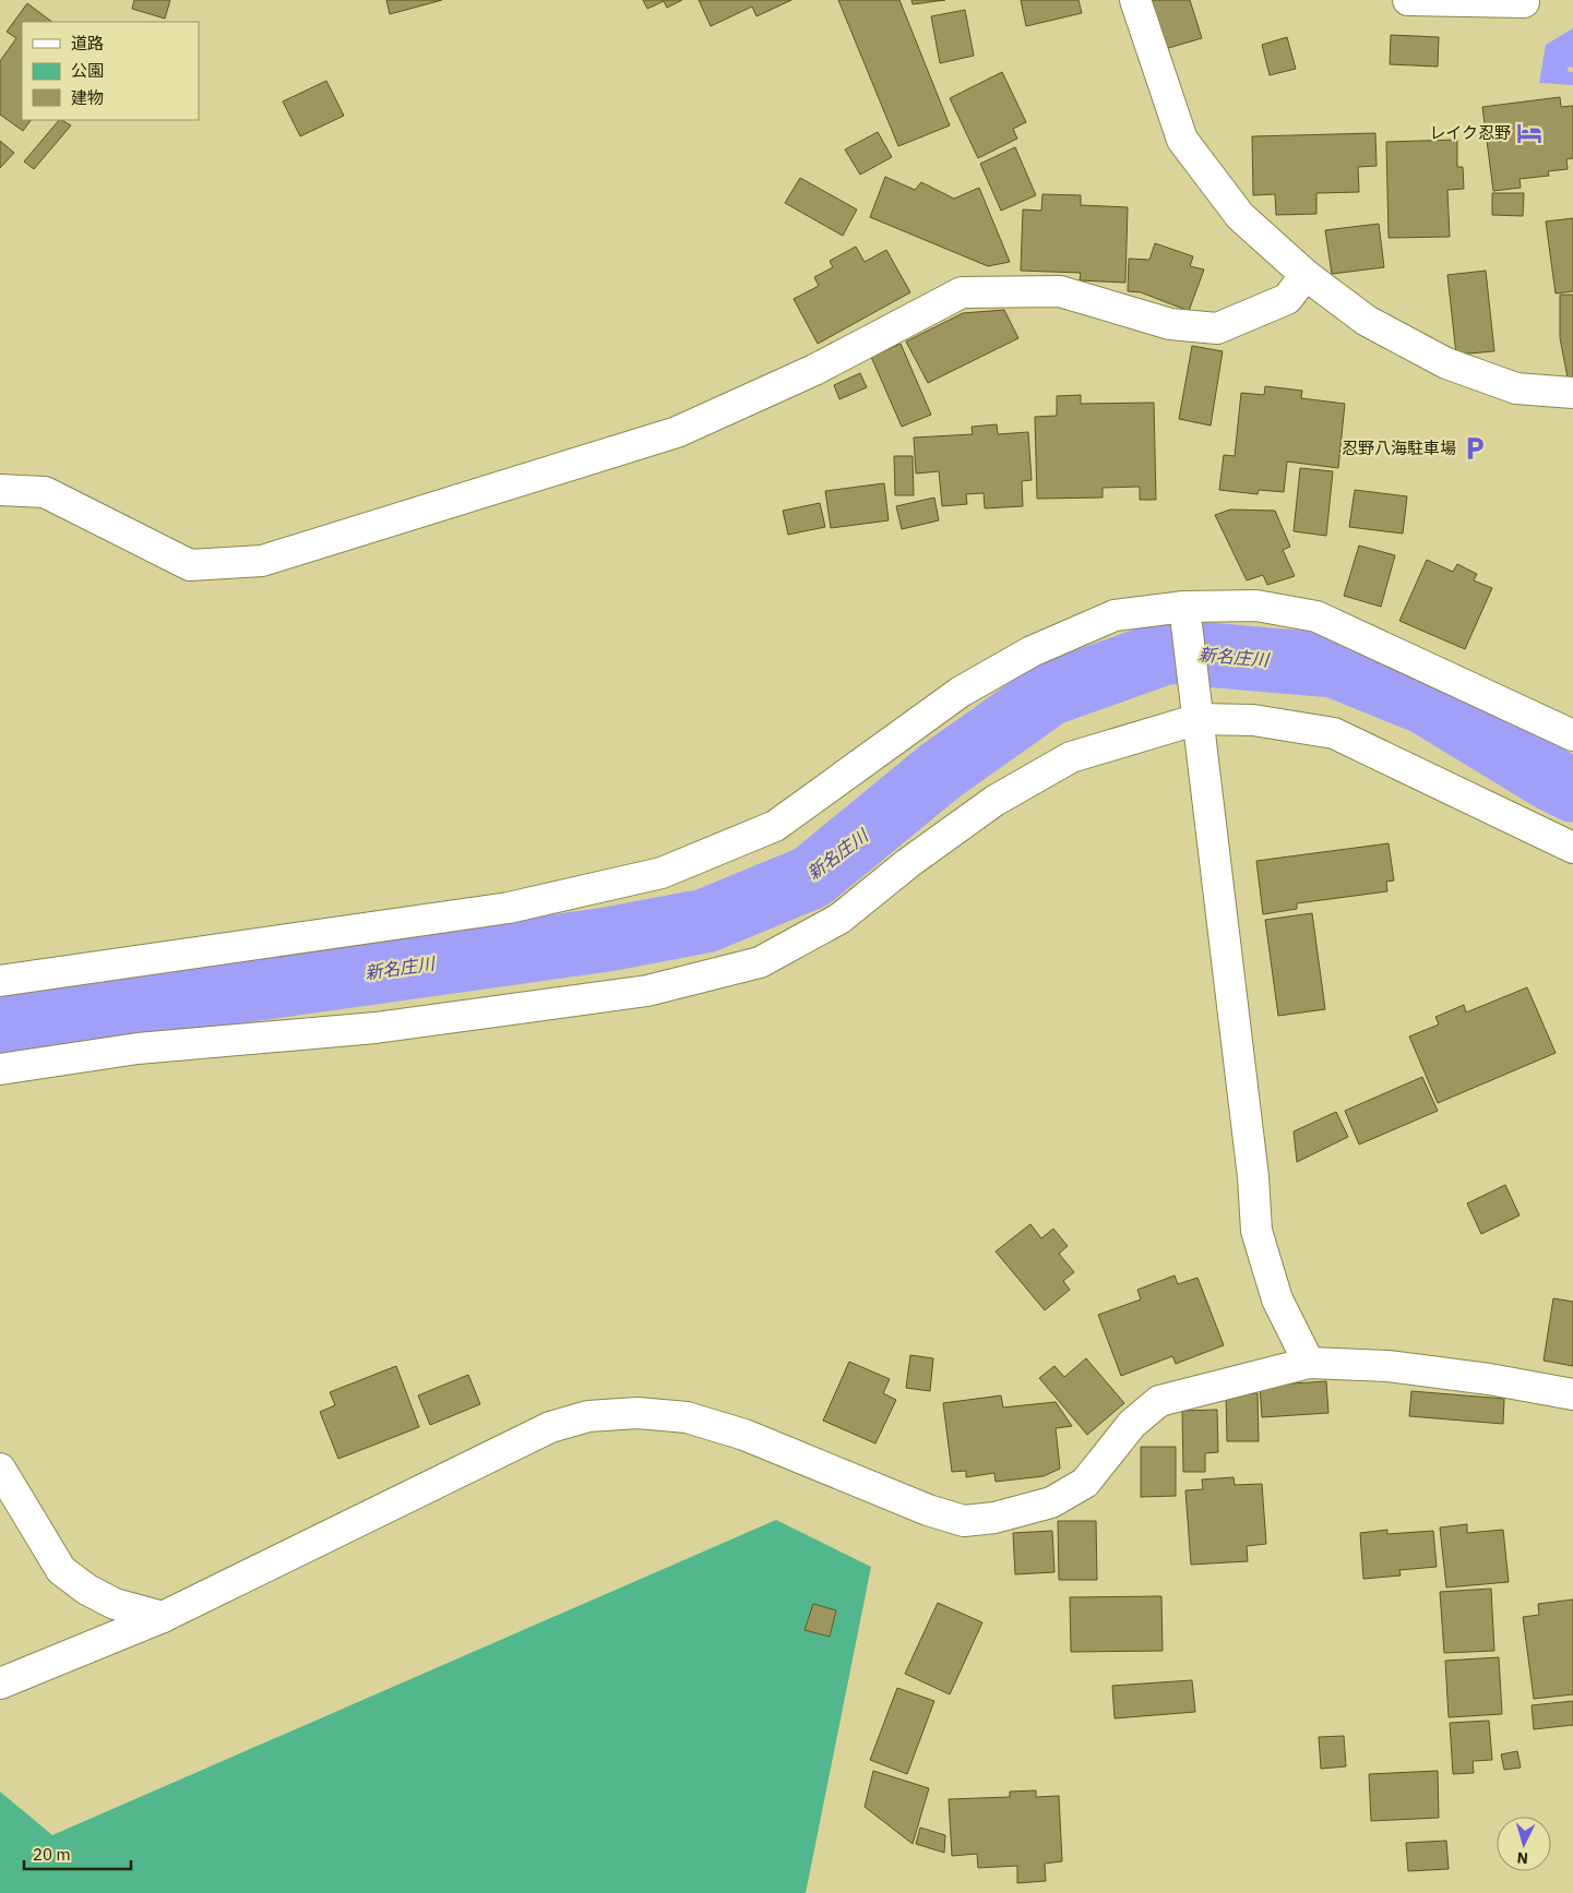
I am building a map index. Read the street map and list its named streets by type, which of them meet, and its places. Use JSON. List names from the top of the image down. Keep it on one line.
{"water":["新名庄川"],"places":{"hotel":["レイク忍野"],"parking":["忍野八海駐車場"]},"legend":["道路","公園","建物"],"scale_bar":"20 m","north":"bottom"}
